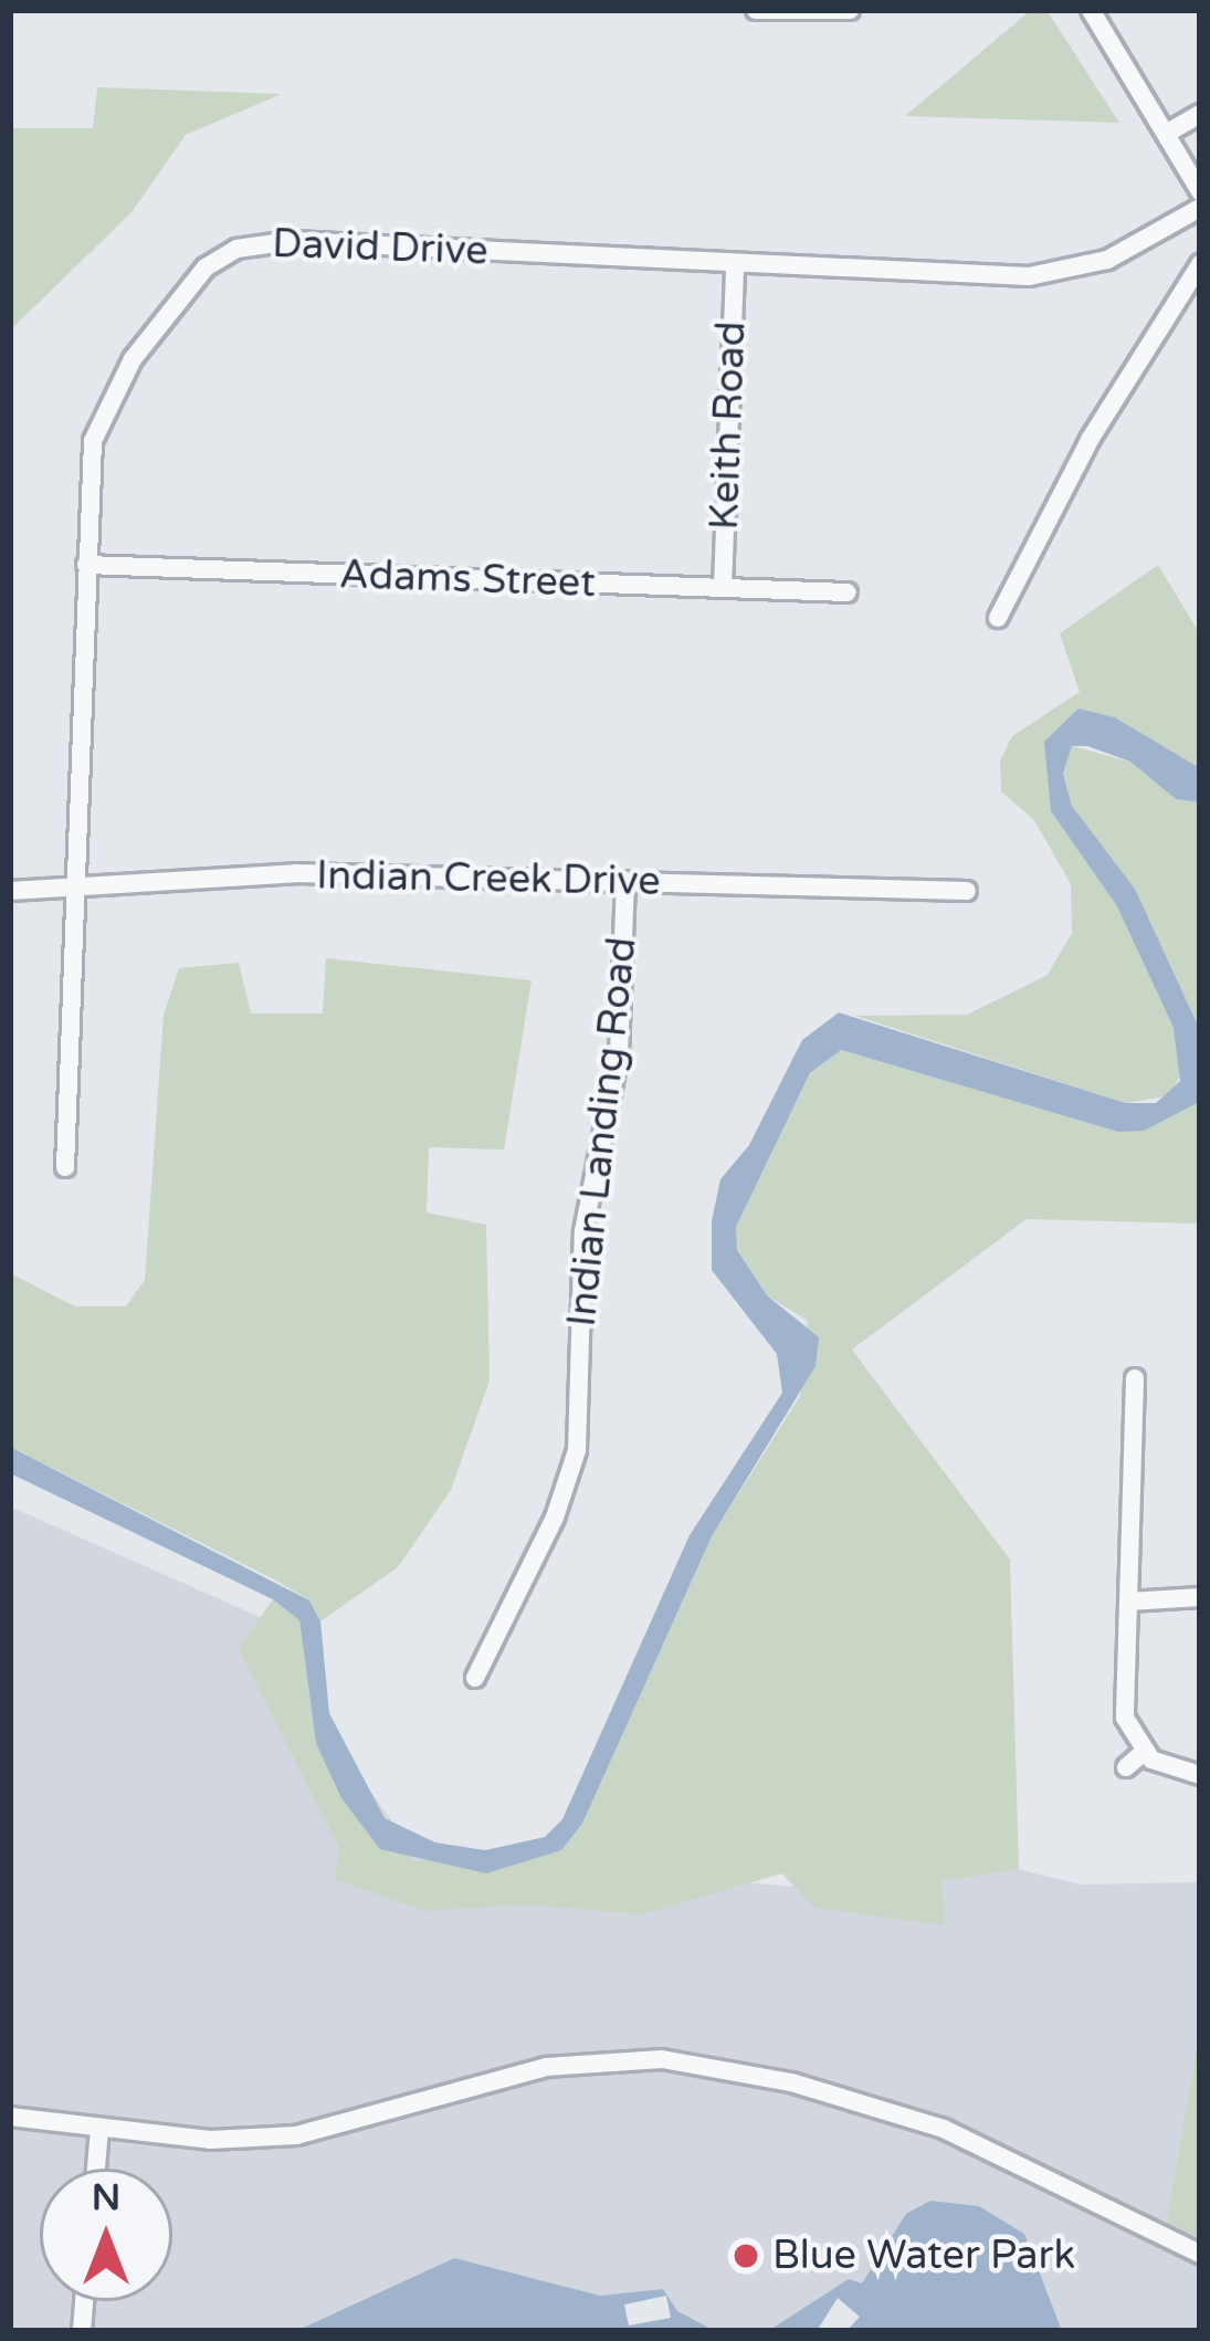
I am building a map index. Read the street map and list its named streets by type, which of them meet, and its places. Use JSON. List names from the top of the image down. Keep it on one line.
{"streets":{"street":["David Drive","Keith Road","Adams Street","Indian Creek Drive","Indian Landing Road"]},"crossings":[["David Drive","Keith Road"],["David Drive","Adams Street"],["David Drive","Indian Creek Drive"],["Keith Road","Adams Street"],["Indian Creek Drive","Indian Landing Road"]],"places":["Blue Water Park"],"north":"top"}
